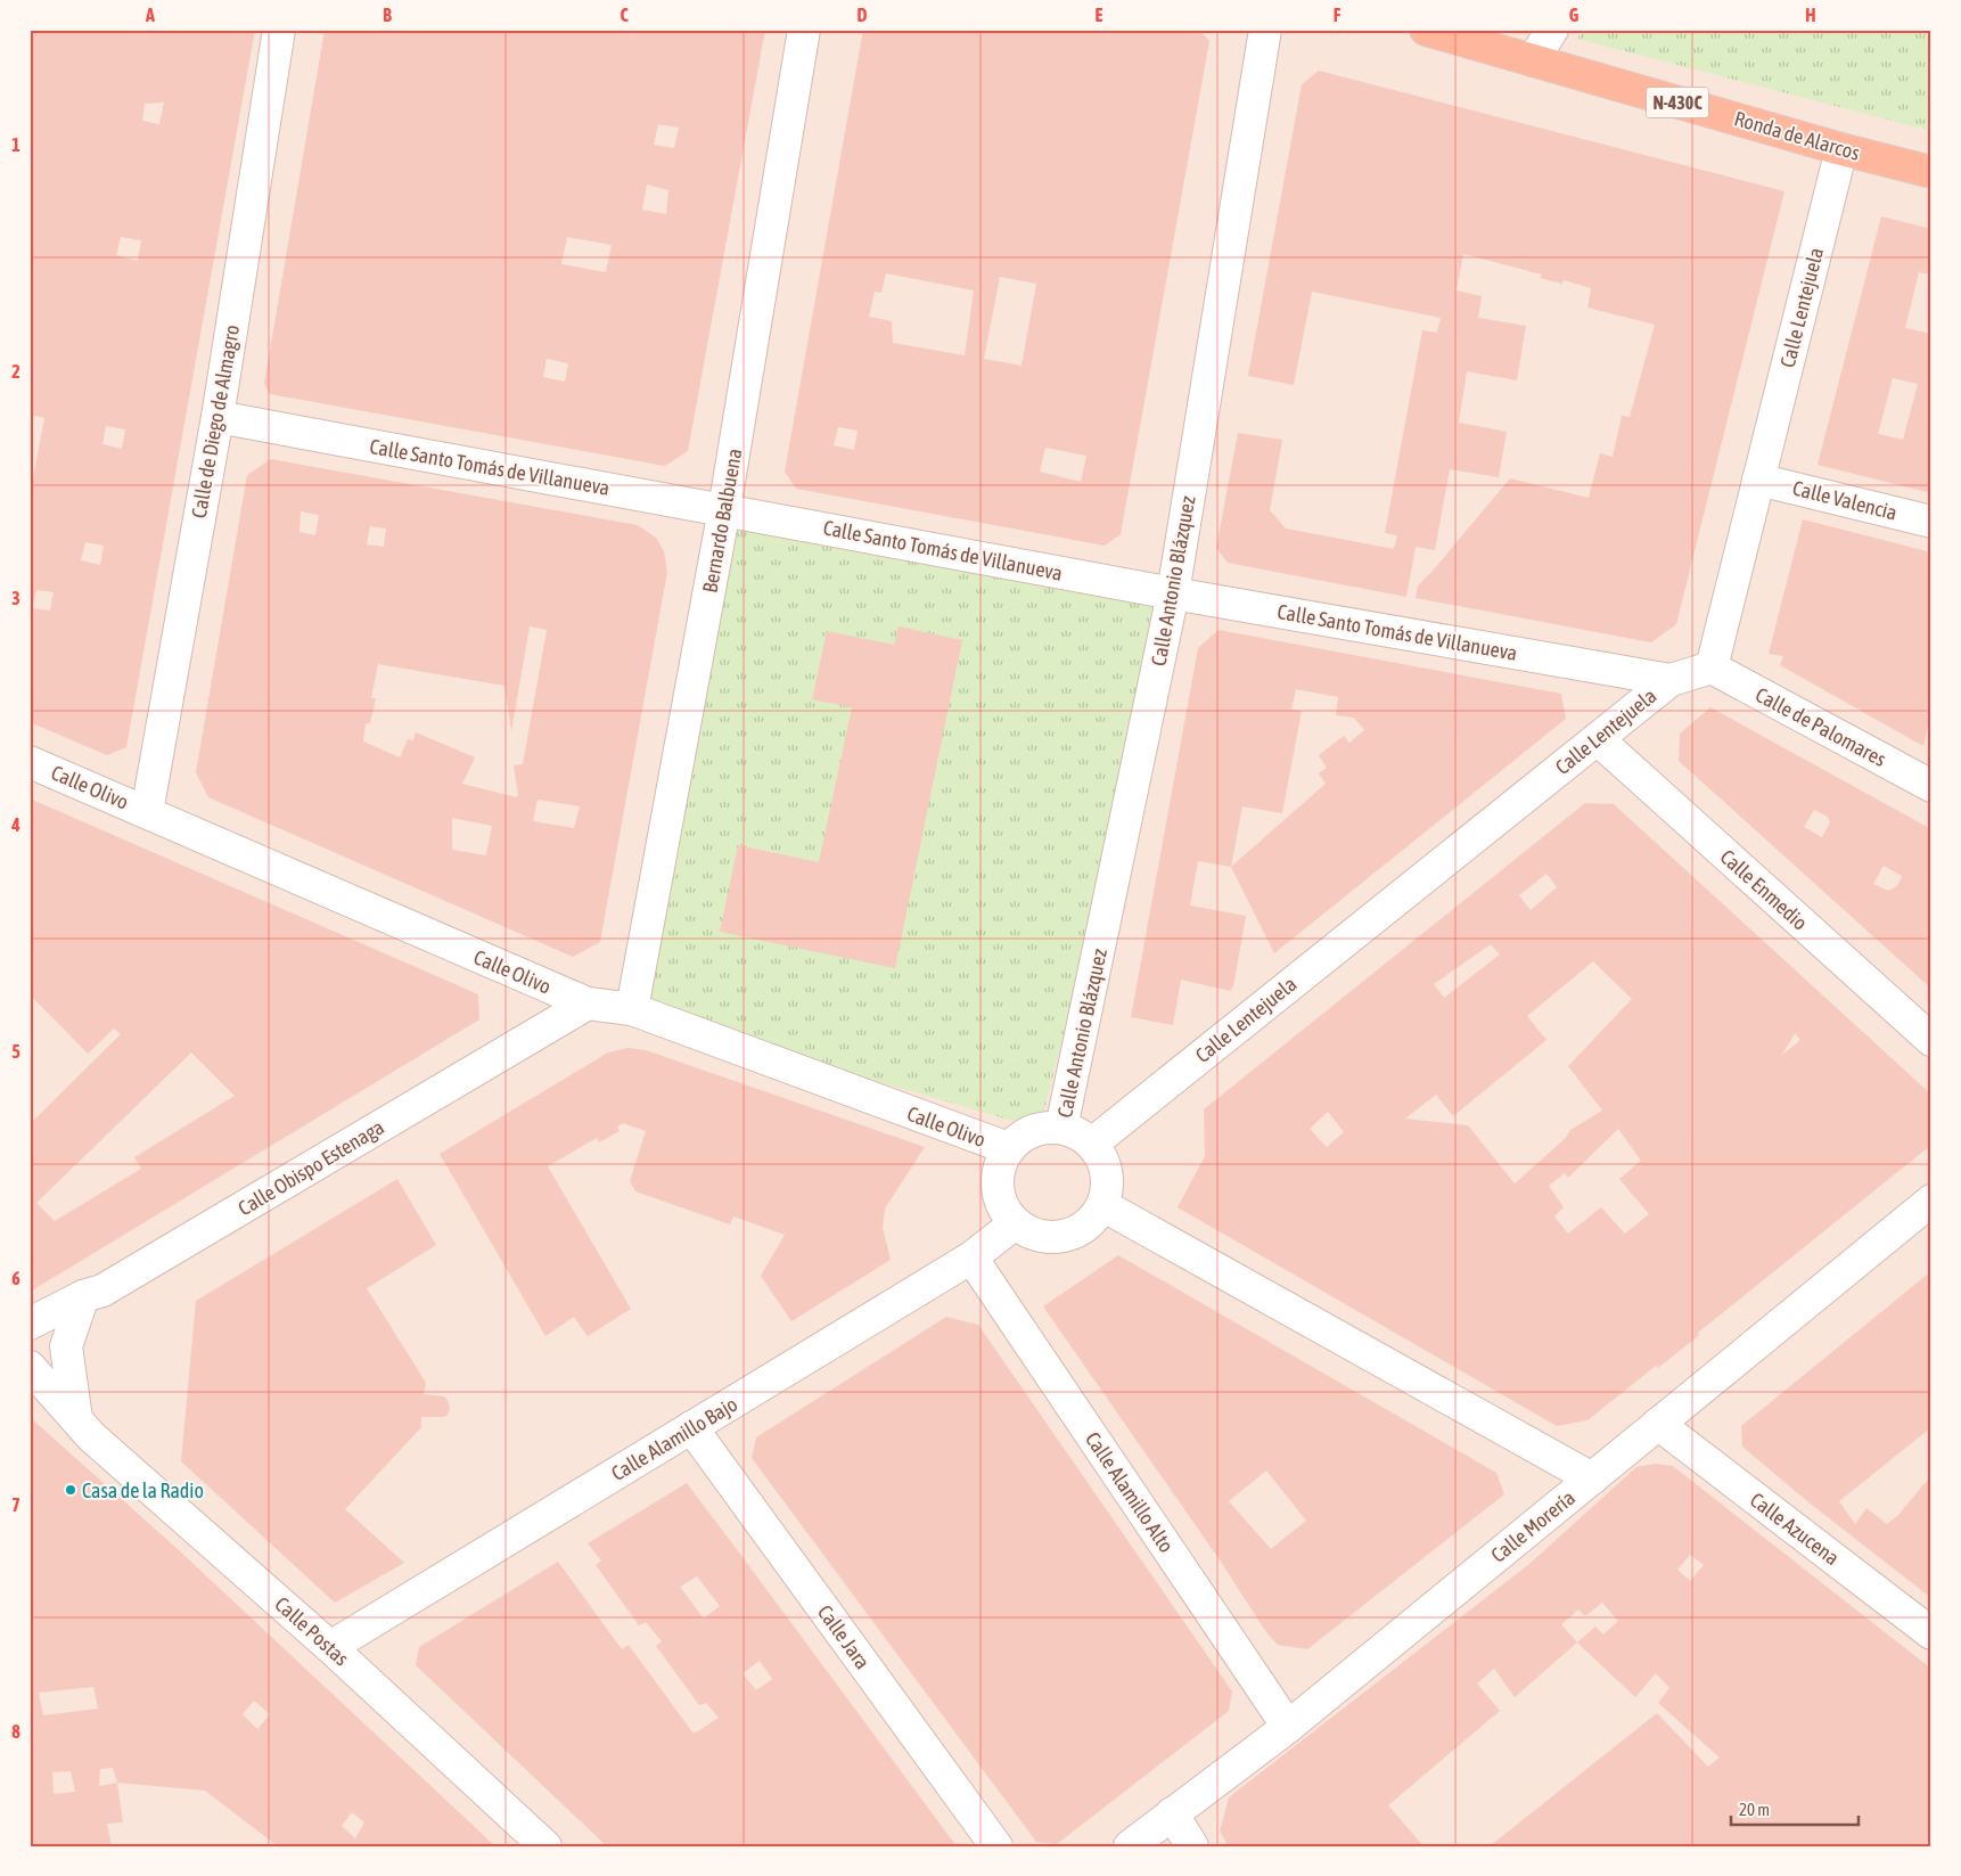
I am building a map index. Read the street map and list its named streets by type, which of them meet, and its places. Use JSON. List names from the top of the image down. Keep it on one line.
{"streets":{"highway":["N-430C","Ronda de Alarcos"],"street":["Calle Lentejuela","Calle de Diego de Almagro","Calle Santo Tomás de Villanueva","Calle Valencia","Bernardo Balbuena","Calle Antonio Blázquez","Calle de Palomares","Calle Olivo","Calle Enmedio","Calle Obispo Estenaga","Calle Alamillo Bajo","Calle Alamillo Alto","Calle Morería","Calle Azucena","Calle Postas","Calle Jara"]},"crossings":[["Ronda de Alarcos","Calle Lentejuela"],["Calle Lentejuela","Calle Santo Tomás de Villanueva"],["Calle Lentejuela","Calle Valencia"],["Calle Lentejuela","Calle Antonio Blázquez"],["Calle Lentejuela","Calle de Palomares"],["Calle Lentejuela","Calle Olivo"],["Calle Lentejuela","Calle Enmedio"],["Calle Lentejuela","Calle Alamillo Bajo"],["Calle de Diego de Almagro","Calle Santo Tomás de Villanueva"],["Calle de Diego de Almagro","Calle Olivo"],["Calle Santo Tomás de Villanueva","Bernardo Balbuena"],["Calle Santo Tomás de Villanueva","Calle Antonio Blázquez"],["Bernardo Balbuena","Calle Olivo"],["Calle Antonio Blázquez","Calle Olivo"],["Calle Antonio Blázquez","Calle Alamillo Bajo"],["Calle Olivo","Calle Obispo Estenaga"],["Calle Olivo","Calle Alamillo Bajo"],["Calle Alamillo Bajo","Calle Alamillo Alto"],["Calle Alamillo Bajo","Calle Postas"],["Calle Alamillo Bajo","Calle Jara"],["Calle Alamillo Alto","Calle Morería"],["Calle Morería","Calle Azucena"]],"places":["Casa de la Radio"],"scale_bar":"20 m","grid":{"columns":["A","B","C","D","E","F","G","H"],"rows":["1","2","3","4","5","6","7","8"]}}
